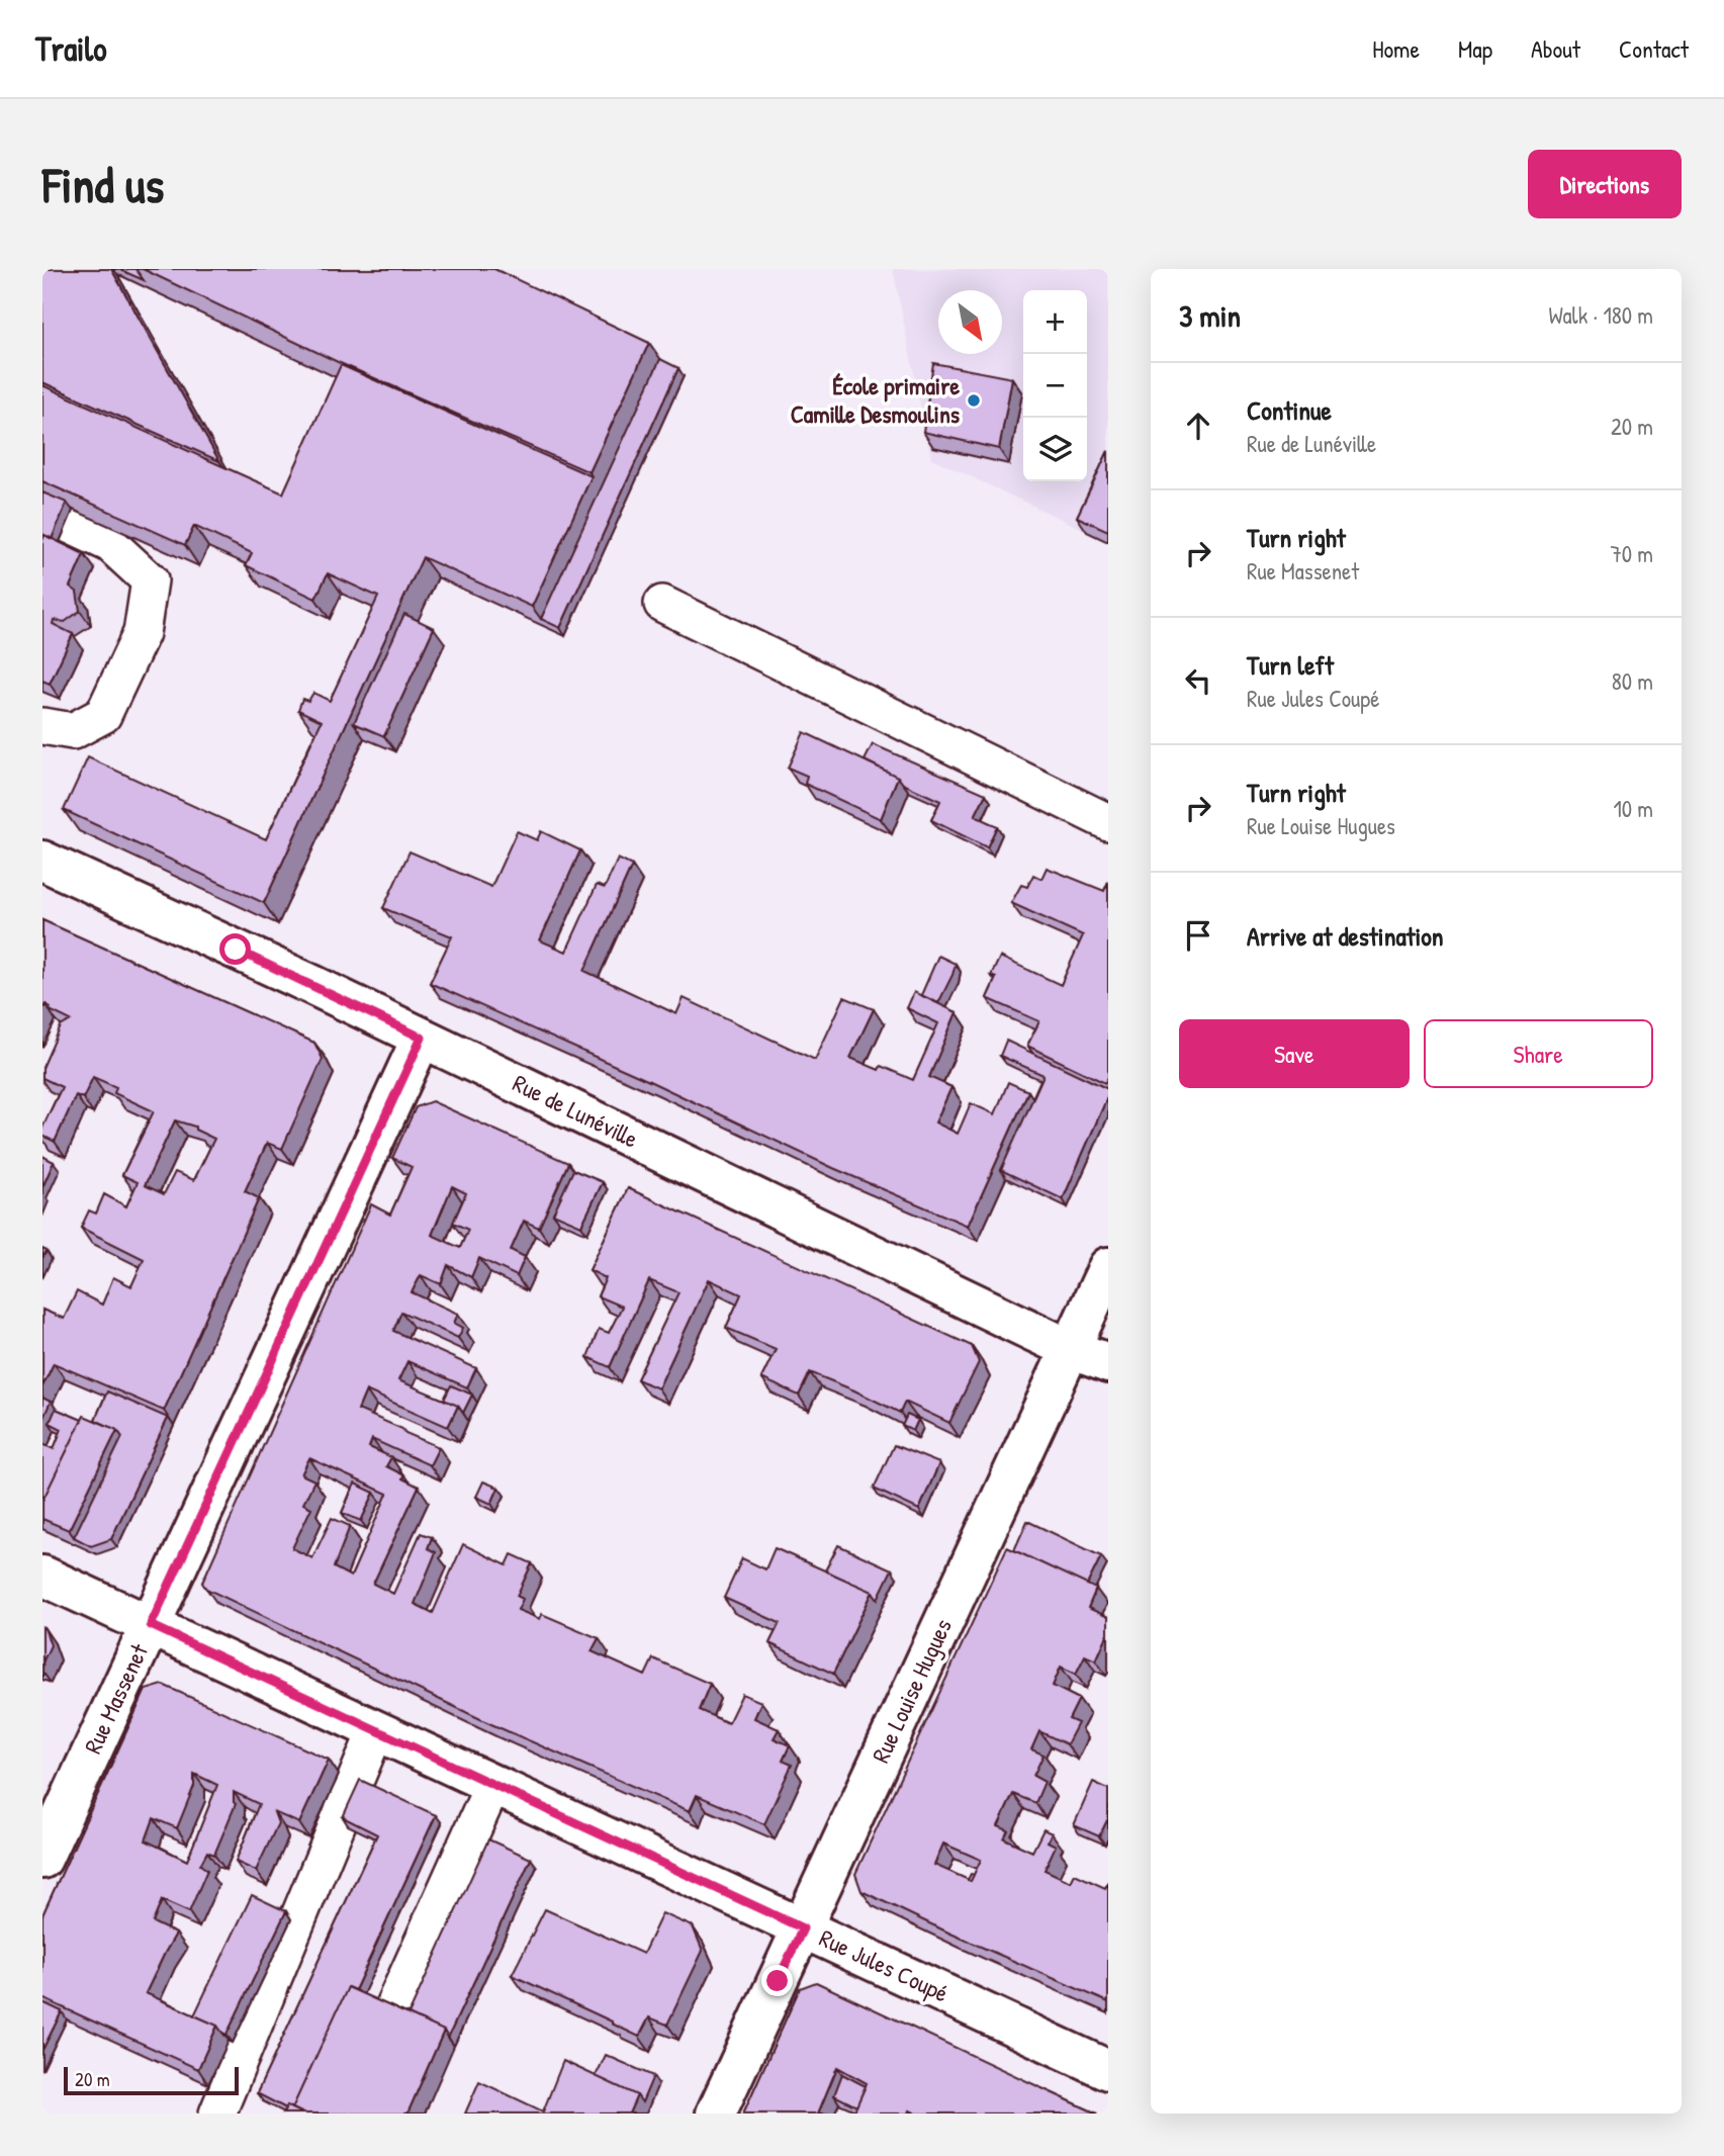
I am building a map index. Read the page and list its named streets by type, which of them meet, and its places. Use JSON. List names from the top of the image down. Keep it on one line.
{"streets":{"street":["Rue de Lunéville","Rue Louise Hugues","Rue Massenet","Rue Jules Coupé"]},"crossings":[["Rue de Lunéville","Rue Louise Hugues"],["Rue de Lunéville","Rue Massenet"],["Rue Louise Hugues","Rue Jules Coupé"],["Rue Massenet","Rue Jules Coupé"]],"places":["École primaire Camille Desmoulins"],"scale_bar":"20 m","north":"bottom right","page":{"header":"Trailo","nav":["Home","Map","About","Contact"],"buttons":["Directions",["Save","Share"]],"title":"Find us","heading":["3 min","Walk · 180 m"],"map_buttons":["+","−"],"list":[["Continue","Rue de Lunéville","20 m"],["Turn right","Rue Massenet","70 m"],["Turn left","Rue Jules Coupé","80 m"],["Turn right","Rue Louise Hugues","10 m"],"Arrive at destination"],"scale":"20 m"}}
